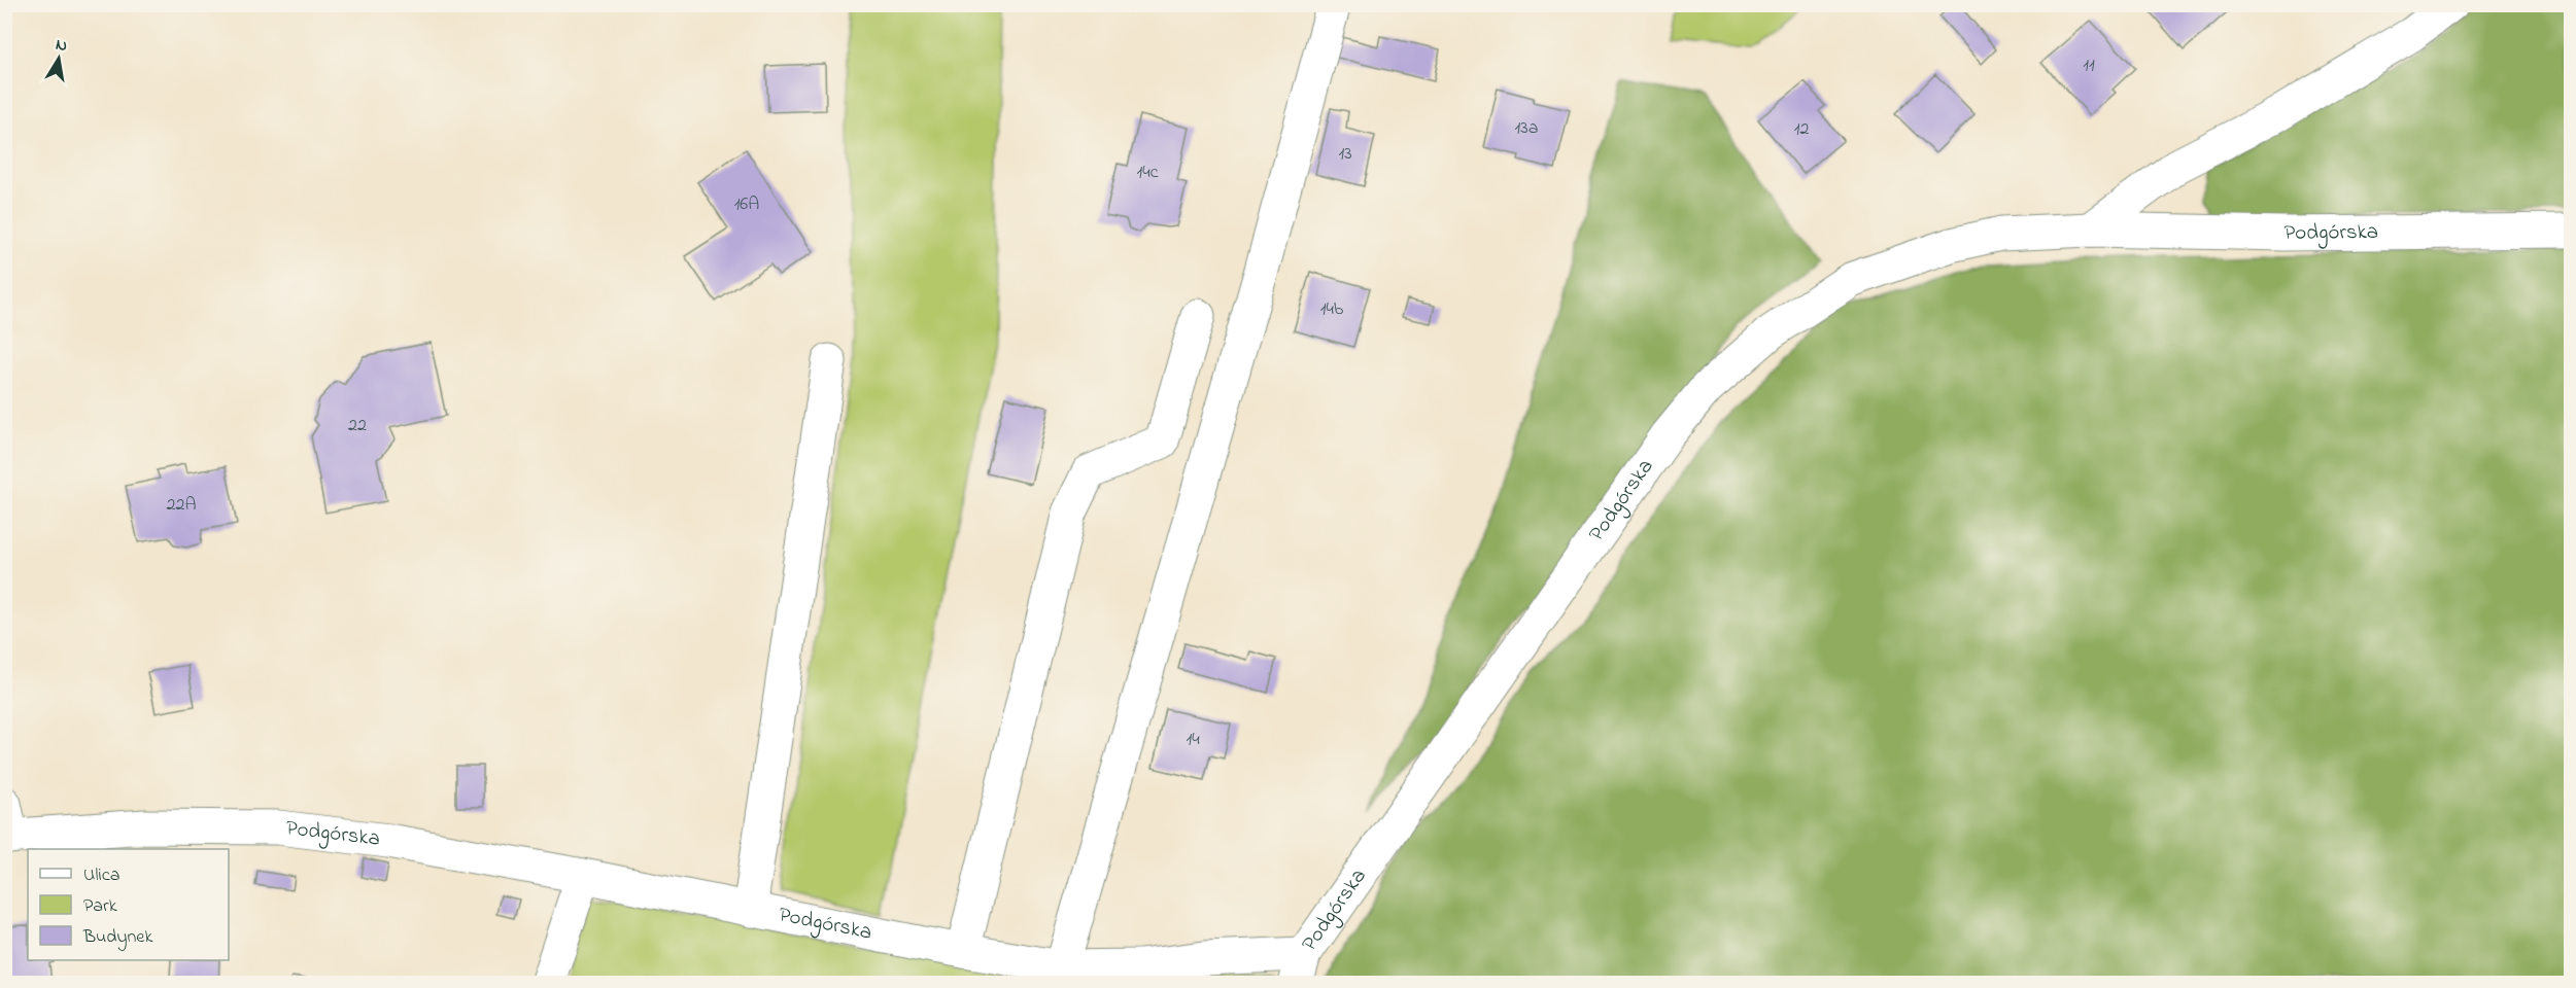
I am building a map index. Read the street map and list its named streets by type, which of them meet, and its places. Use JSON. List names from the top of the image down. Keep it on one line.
{"streets":{"street":["Podgórska"]},"house_numbers":["11","13a","12","13","14c","16A","14b","22","22A","14"],"legend":["Ulica","Park","Budynek"],"north":"top"}
